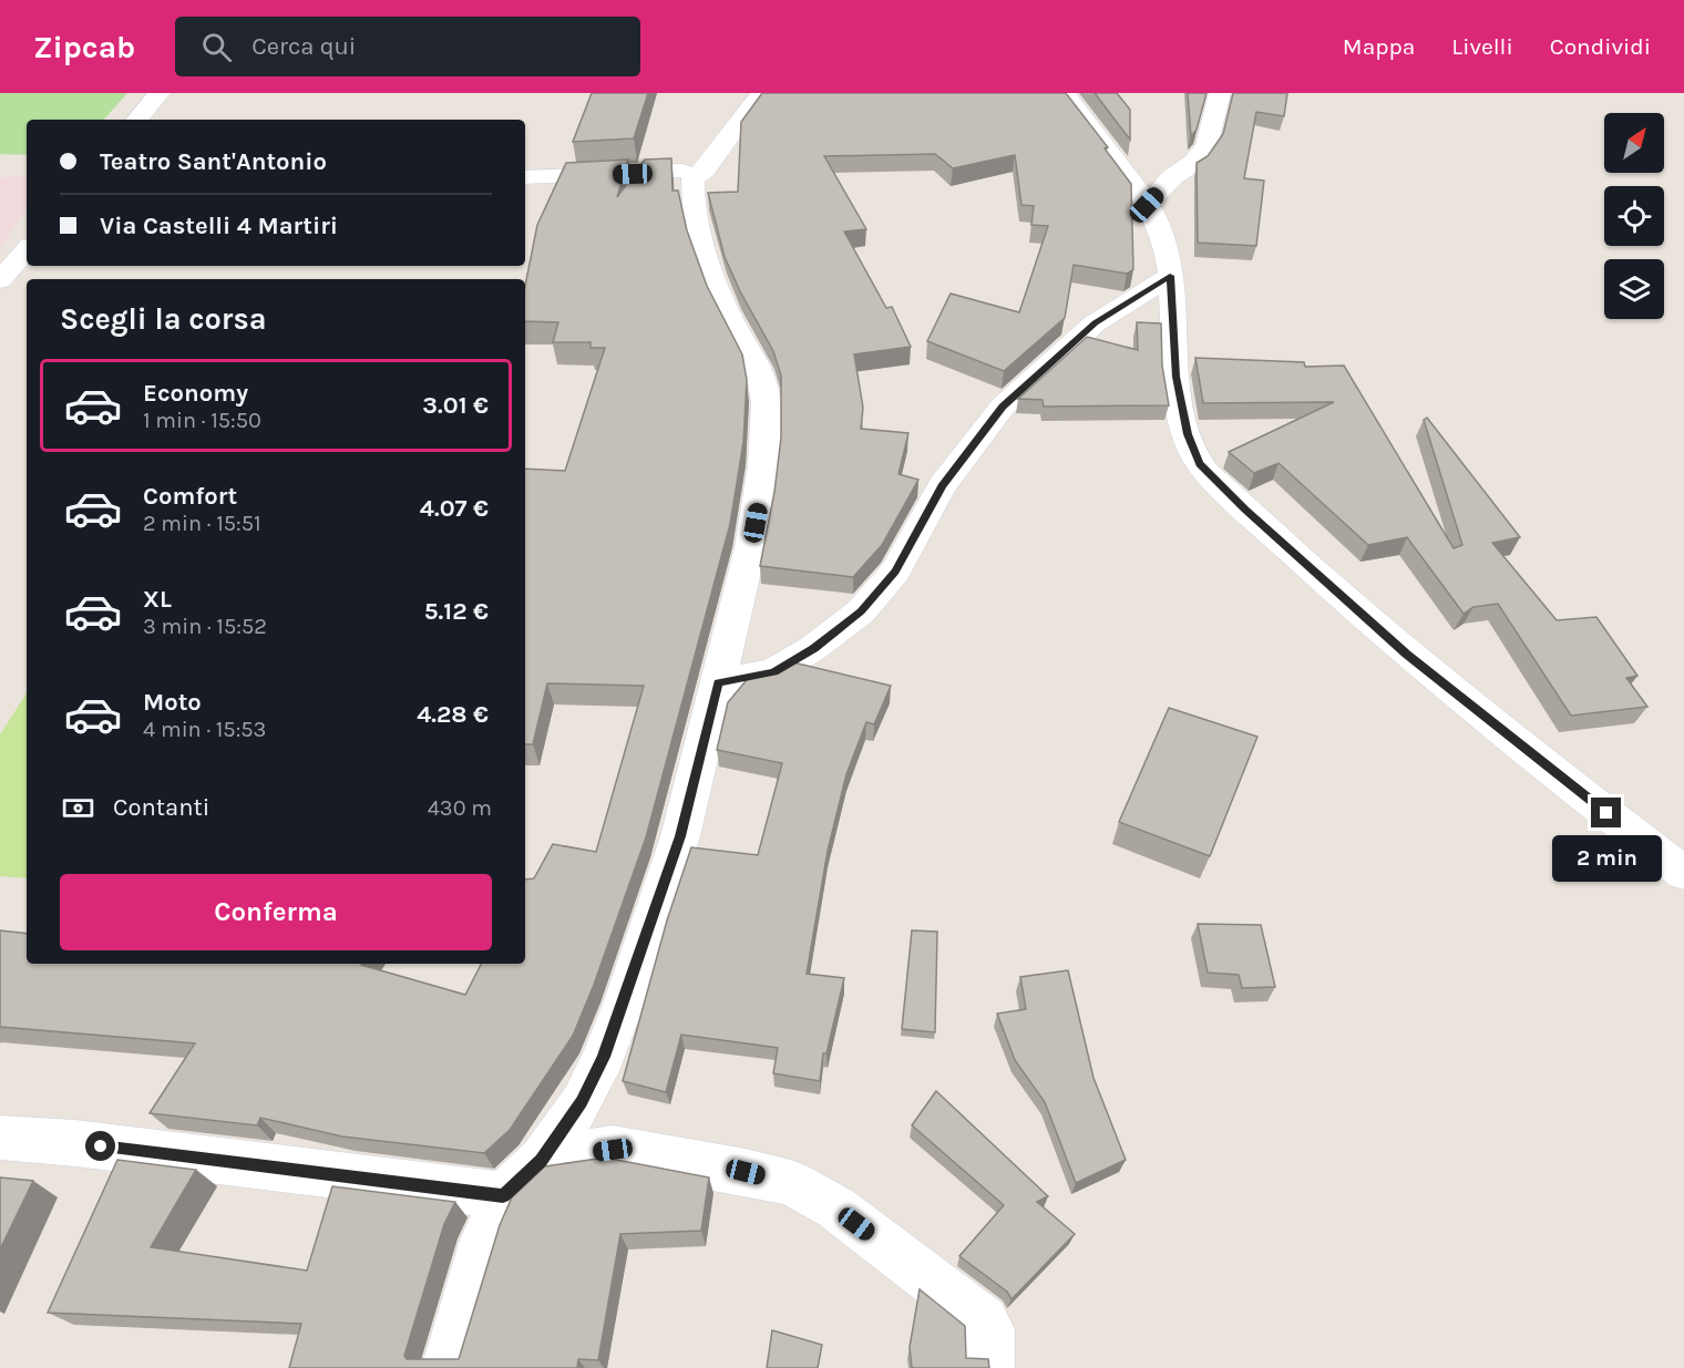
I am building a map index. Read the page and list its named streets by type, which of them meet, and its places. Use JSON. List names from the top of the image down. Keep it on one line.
{"north":"top right","page":{"header":"Zipcab","search":"Cerca qui","nav":["Mappa","Livelli","Condividi"],"banner":["Teatro Sant'Antonio","Via Castelli 4 Martiri"],"heading":"Scegli la corsa","list":[{"name":"Economy","note":"1 min · 15:50","value":"3.01 €"},{"name":"Comfort","note":"2 min · 15:51","value":"4.07 €"},{"name":"XL","note":"3 min · 15:52","value":"5.12 €"},{"name":"Moto","note":"4 min · 15:53","value":"4.28 €"}],"pay":["Contanti","430 m"],"bubble":"2 min","buttons":"Conferma"}}
